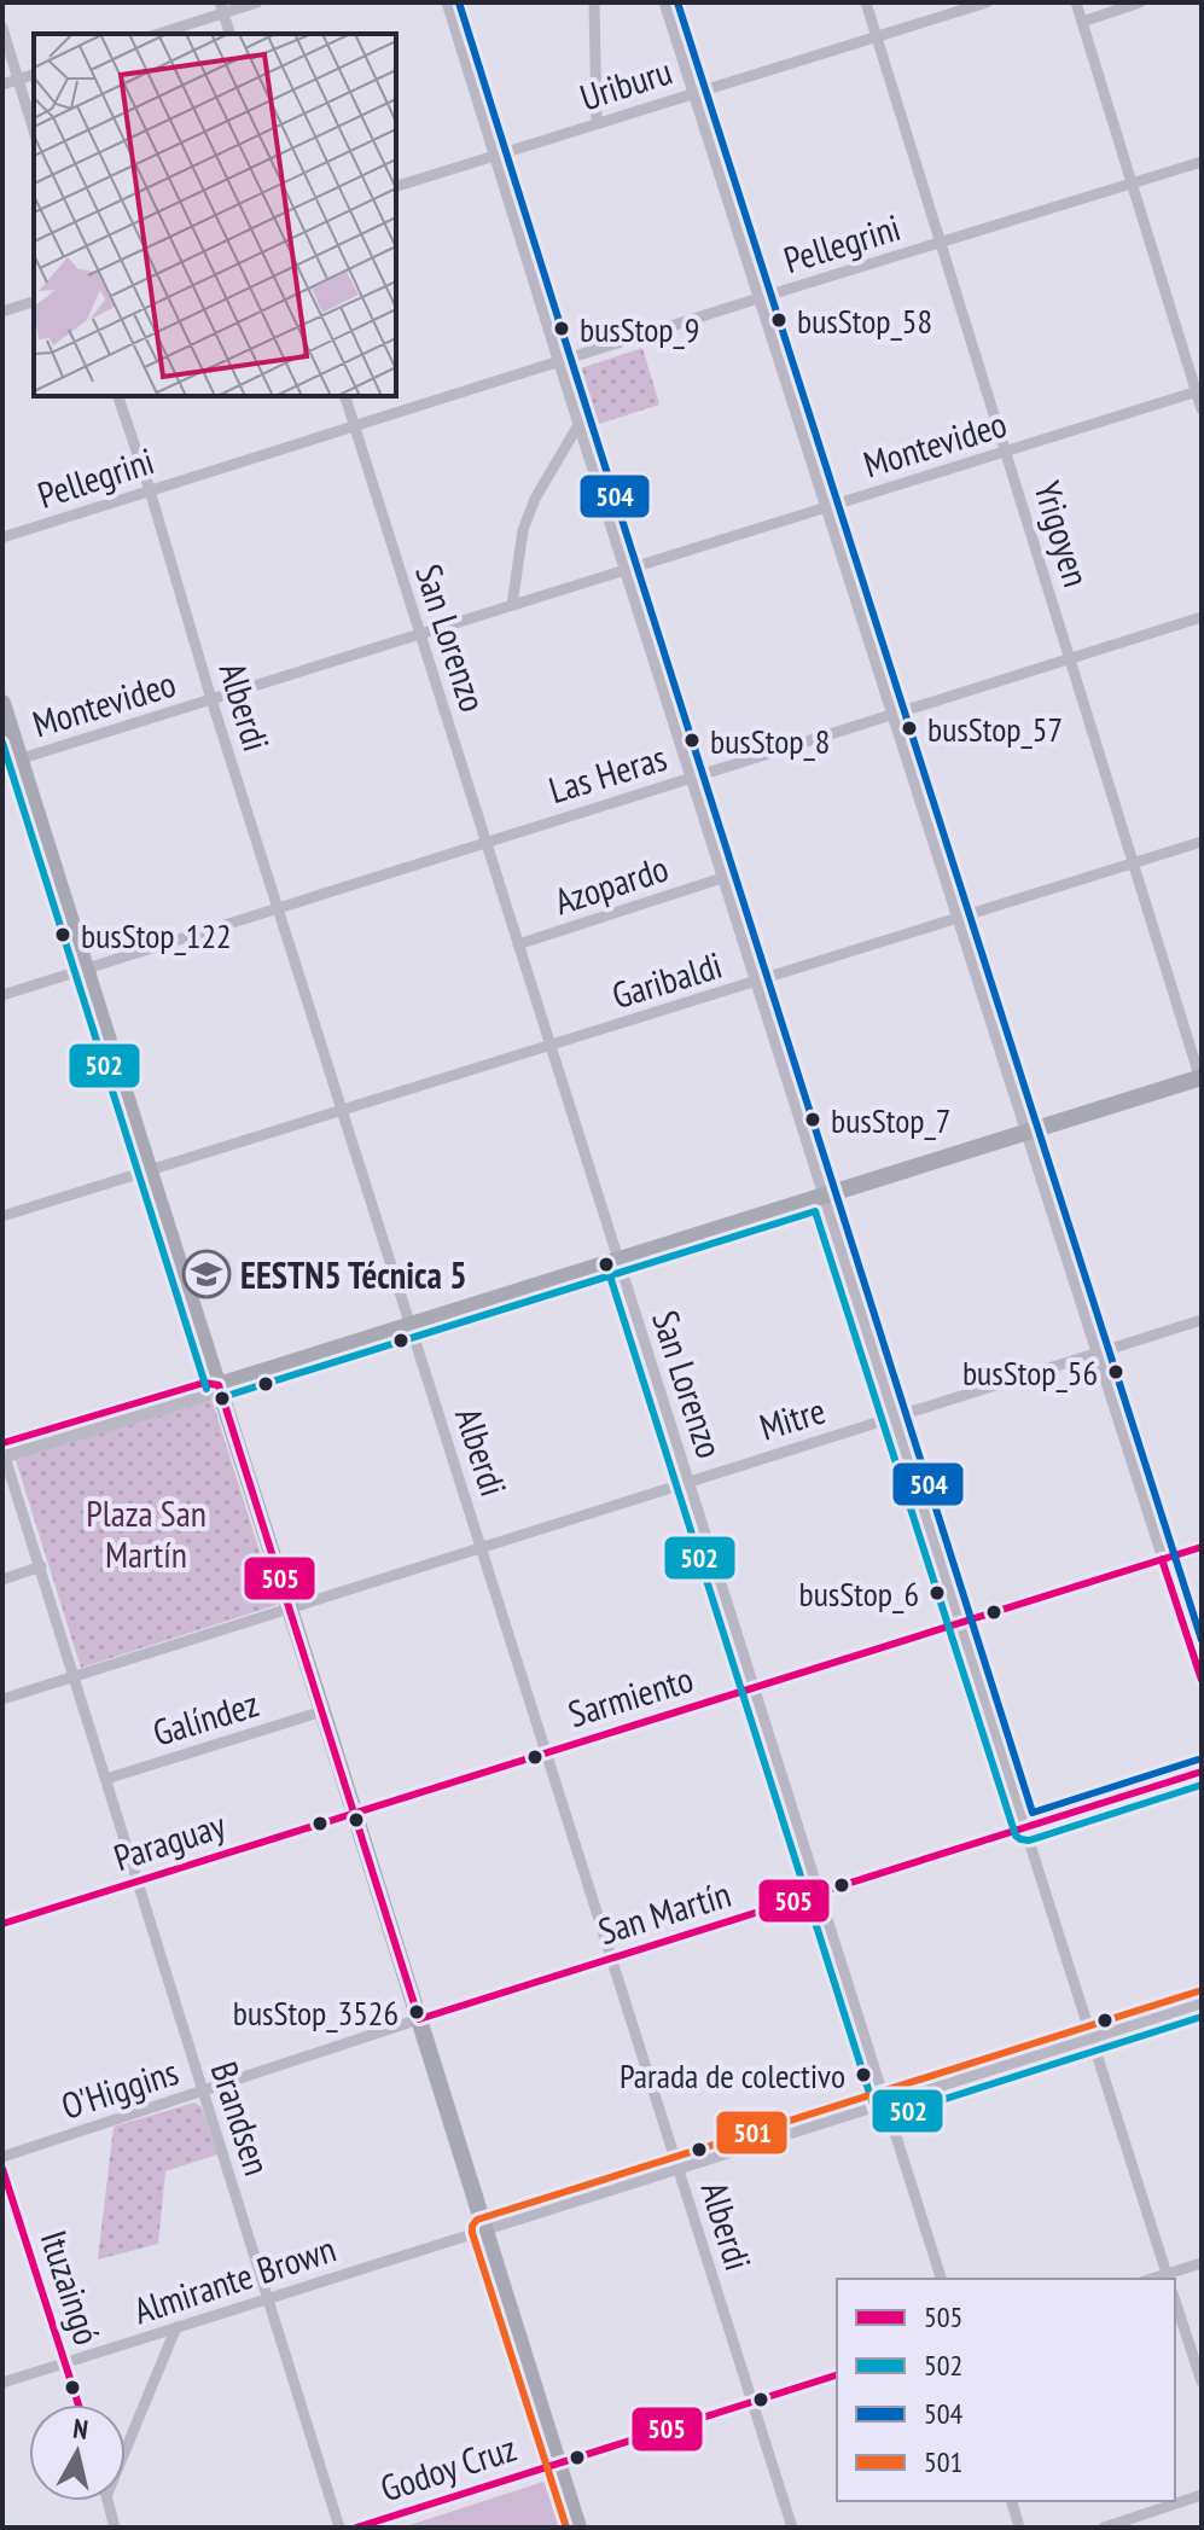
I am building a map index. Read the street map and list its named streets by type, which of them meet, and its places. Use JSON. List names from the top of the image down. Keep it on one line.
{"streets":{"street":["Uriburu","Pellegrini","Montevideo","Yrigoyen","San Lorenzo","Alberdi","Las Heras","Azopardo","Garibaldi","Mitre","Sarmiento","Galíndez","Paraguay","San Martín","O'Higgins","Brandsen","Almirante Brown","Ituzaingó","Godoy Cruz"]},"crossings":[["Uriburu","Yrigoyen"],["Pellegrini","Yrigoyen"],["Pellegrini","San Lorenzo"],["Pellegrini","Alberdi"],["Montevideo","Yrigoyen"],["Montevideo","San Lorenzo"],["Montevideo","Alberdi"],["Yrigoyen","Las Heras"],["Yrigoyen","Garibaldi"],["San Lorenzo","Las Heras"],["San Lorenzo","Azopardo"],["San Lorenzo","Garibaldi"],["San Lorenzo","Mitre"],["San Lorenzo","Sarmiento"],["San Lorenzo","San Martín"],["San Lorenzo","Almirante Brown"],["Alberdi","Las Heras"],["Alberdi","Garibaldi"],["Alberdi","Mitre"],["Alberdi","Sarmiento"],["Alberdi","San Martín"],["Alberdi","Almirante Brown"],["Alberdi","Godoy Cruz"],["Mitre","Brandsen"],["Sarmiento","Paraguay"],["Galíndez","Brandsen"],["Paraguay","Brandsen"],["San Martín","O'Higgins"],["O'Higgins","Brandsen"],["Brandsen","Almirante Brown"],["Almirante Brown","Ituzaingó"]],"parks":["Plaza San Martín"],"places":{"other":["busStop_58","busStop_9","busStop_57","busStop_8","busStop_122","busStop_7","busStop_56","busStop_6","busStop_3526","Parada de colectivo"],"school or university":["EESTN5 Técnica 5"]},"lines":["transit line 504","transit line 502","transit line 505","transit line 501"],"legend":["505","502","504","501"],"north":"top"}
